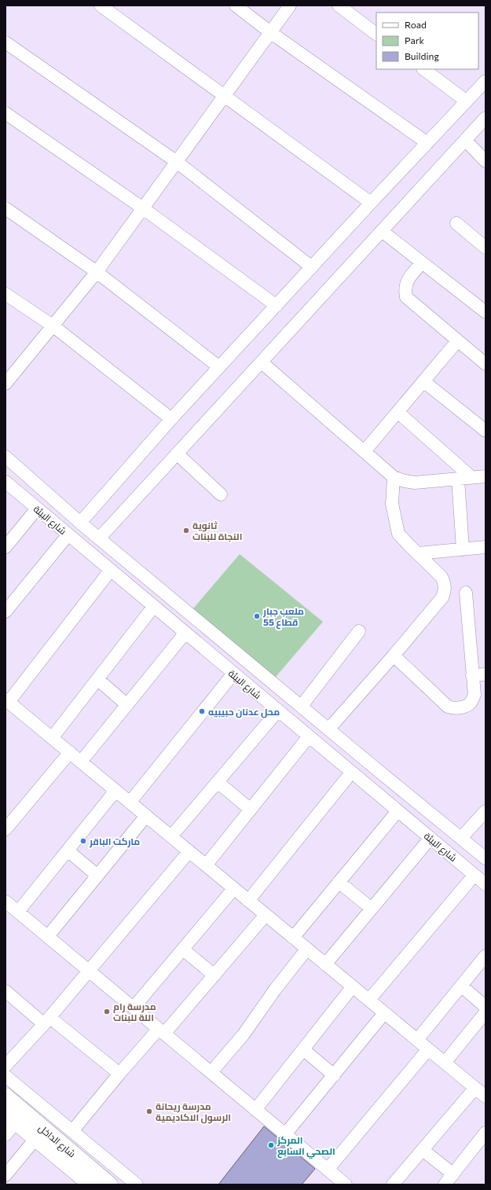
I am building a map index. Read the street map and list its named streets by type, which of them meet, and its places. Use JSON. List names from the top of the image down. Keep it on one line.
{"streets":{"main road":["شارع الداخل"],"street":["شارع البيئة"]},"places":["ثانوية النجاة للبنات","ملعب جبار قطاع 55","محل عدنان حبيبيه","ماركت الباقر","مدرسة رام اللة للبنات","مدرسة ريحانة الرسول الاكاديمية","المركز الصحي السابع"],"legend":["Road","Park","Building"]}
